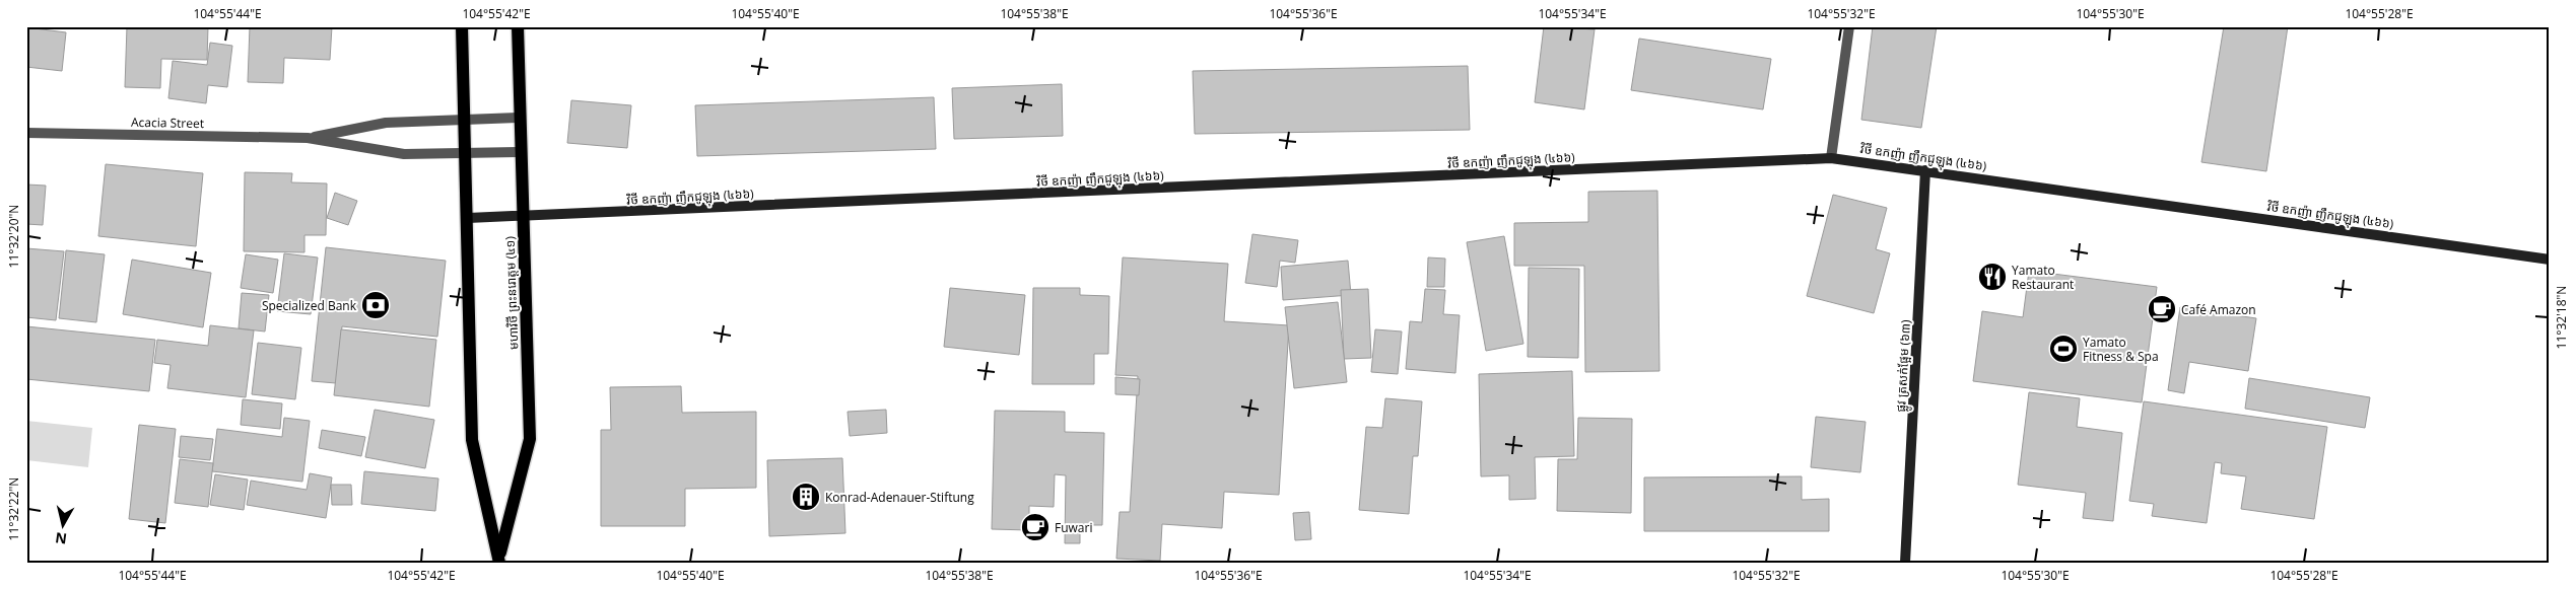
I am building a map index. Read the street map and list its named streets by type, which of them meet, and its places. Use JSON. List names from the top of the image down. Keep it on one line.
{"streets":{"main road":["មហាវិថី ព្រះនរោត្តម (៤១)"],"street":["Acacia Street","វិថី ឧកញ៉ា ញឹកជូឡុង (៤៦៦)","ផ្លូវ ត្រសក់ផ្អែម (៦៣)"]},"crossings":[["Acacia Street","មហាវិថី ព្រះនរោត្តម (៤១)"],["វិថី ឧកញ៉ា ញឹកជូឡុង (៤៦៦)","មហាវិថី ព្រះនរោត្តម (៤១)"],["វិថី ឧកញ៉ា ញឹកជូឡុង (៤៦៦)","ផ្លូវ ត្រសក់ផ្អែម (៦៣)"]],"places":{"restaurant":["Yamato Restaurant"],"bank":["Specialized Bank"],"cafe":["Café Amazon","Fuwari"],"sports":["Yamato Fitness & Spa"],"building":["Konrad-Adenauer-Stiftung"]},"north":"bottom","coordinates":["104°55'44\"E","104°55'42\"E","104°55'40\"E","104°55'38\"E","104°55'36\"E","104°55'34\"E","104°55'32\"E","104°55'30\"E","104°55'28\"E","11°32'20\"N","11°32'18\"N","11°32'22\"N"]}
